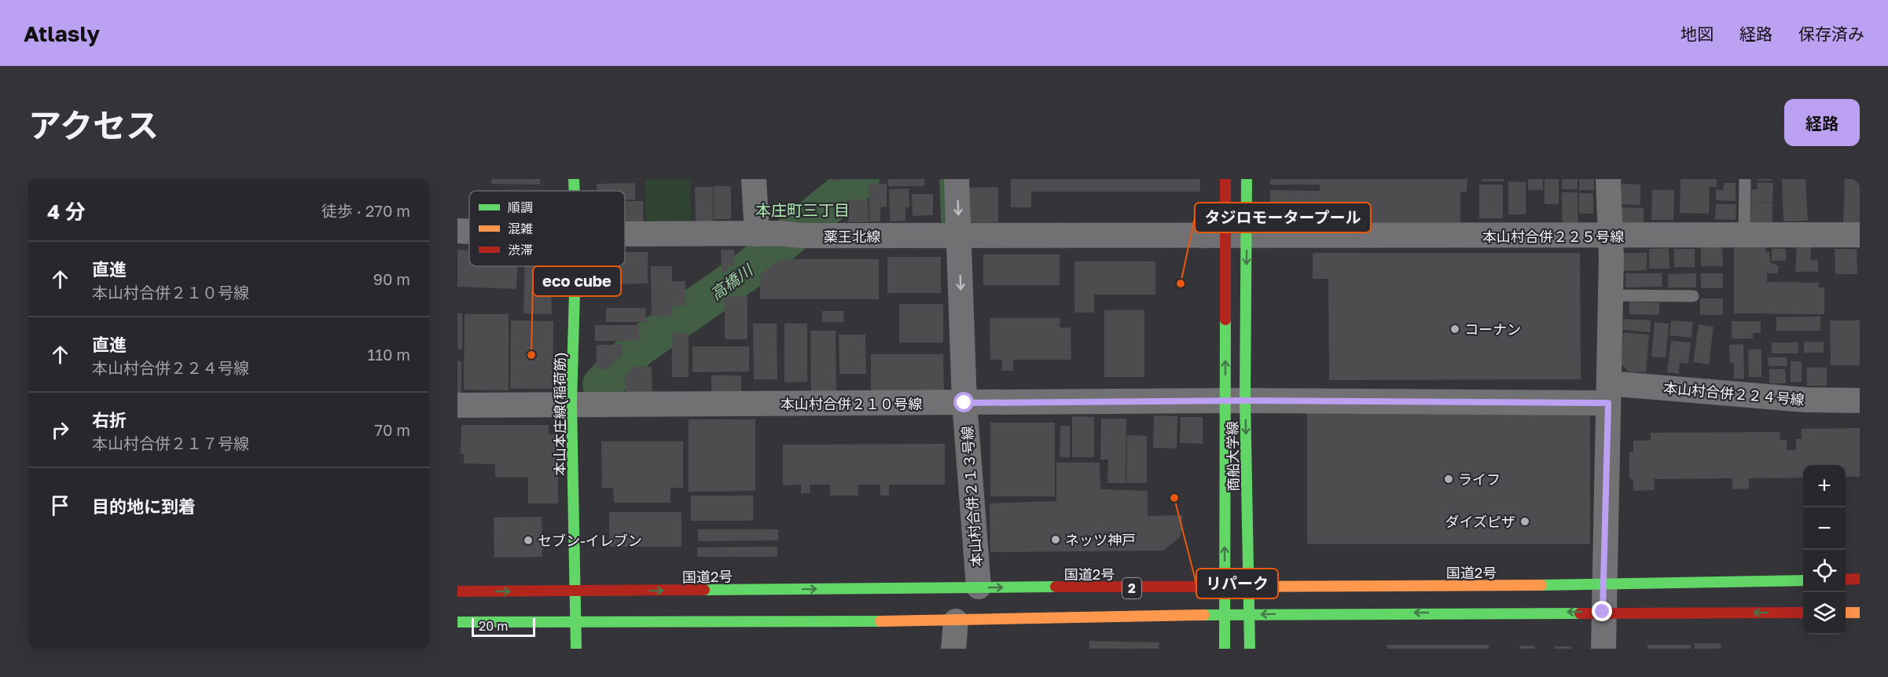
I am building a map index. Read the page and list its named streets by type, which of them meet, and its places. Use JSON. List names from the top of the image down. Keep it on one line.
{"streets":{"main road":["本山本庄線(稲荷筋)","商船大学線","国道2号","2"],"street":["薬王北線","本山村合併２２５号線","本山村合併２２４号線","本山村合併２１０号線","本山村合併２１３号線"]},"crossings":[["薬王北線","本山村合併２２５号線"],["薬王北線","商船大学線"],["薬王北線","本山村合併２１３号線"],["本山村合併２２５号線","商船大学線"],["本山村合併２２４号線","本山村合併２１０号線"],["本山村合併２２４号線","商船大学線"],["本山村合併２１０号線","本山本庄線(稲荷筋)"],["本山村合併２１０号線","商船大学線"],["本山村合併２１０号線","本山村合併２１３号線"],["本山本庄線(稲荷筋)","国道2号"],["本山本庄線(稲荷筋)","2"],["商船大学線","国道2号"],["商船大学線","2"],["本山村合併２１３号線","国道2号"]],"one_way":["本山村合併２１３号線"],"districts":["本庄町三丁目"],"water":["高橋川"],"places":["タジロモータープール","コーナン","eco cube","ライフ","リパーク","ダイズピザ","ネッツ神戸","セブン-イレブン"],"legend":["順調","混雑","渋滞"],"scale_bar":"20 m","page":{"header":"Atlasly","nav":["地図","経路","保存済み"],"title":"アクセス","buttons":"経路","heading":["4 分","徒歩 · 270 m"],"list":[["直進","本山村合併２１０号線","90 m"],["直進","本山村合併２２４号線","110 m"],["右折","本山村合併２１７号線","70 m"],"目的地に到着"],"map_buttons":["+","−"],"scale":"20 m"}}
